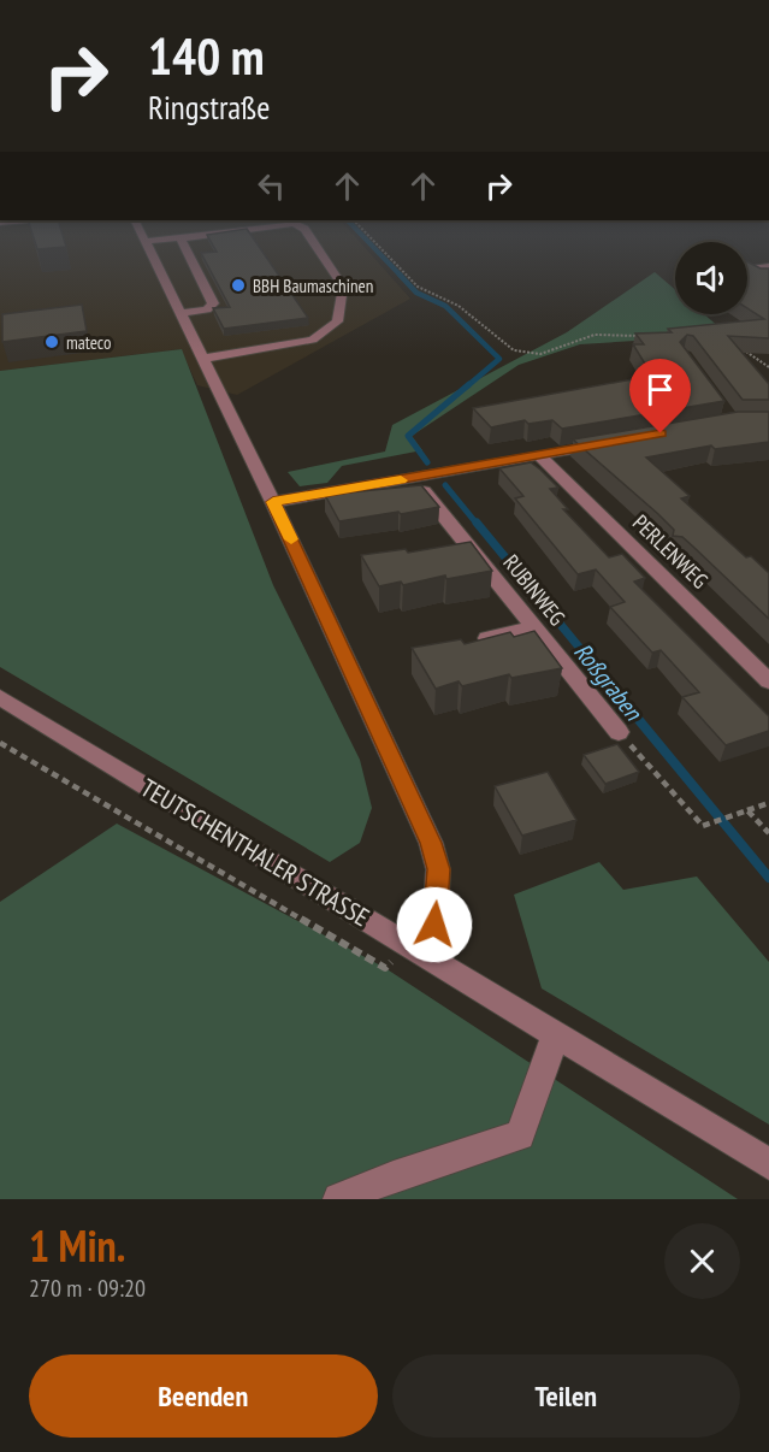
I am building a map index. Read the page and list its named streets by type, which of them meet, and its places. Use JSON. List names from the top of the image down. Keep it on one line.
{"streets":{"street":["PERLENWEG","RUBINWEG","TEUTSCHENTHALER STRASSE"]},"water":["Roßgraben"],"places":["BBH Baumaschinen","mateco"],"page":{"turn":["140 m","Ringstraße"],"heading":["1 Min.","270 m · 09:20"],"buttons":["Beenden","Teilen"]}}
